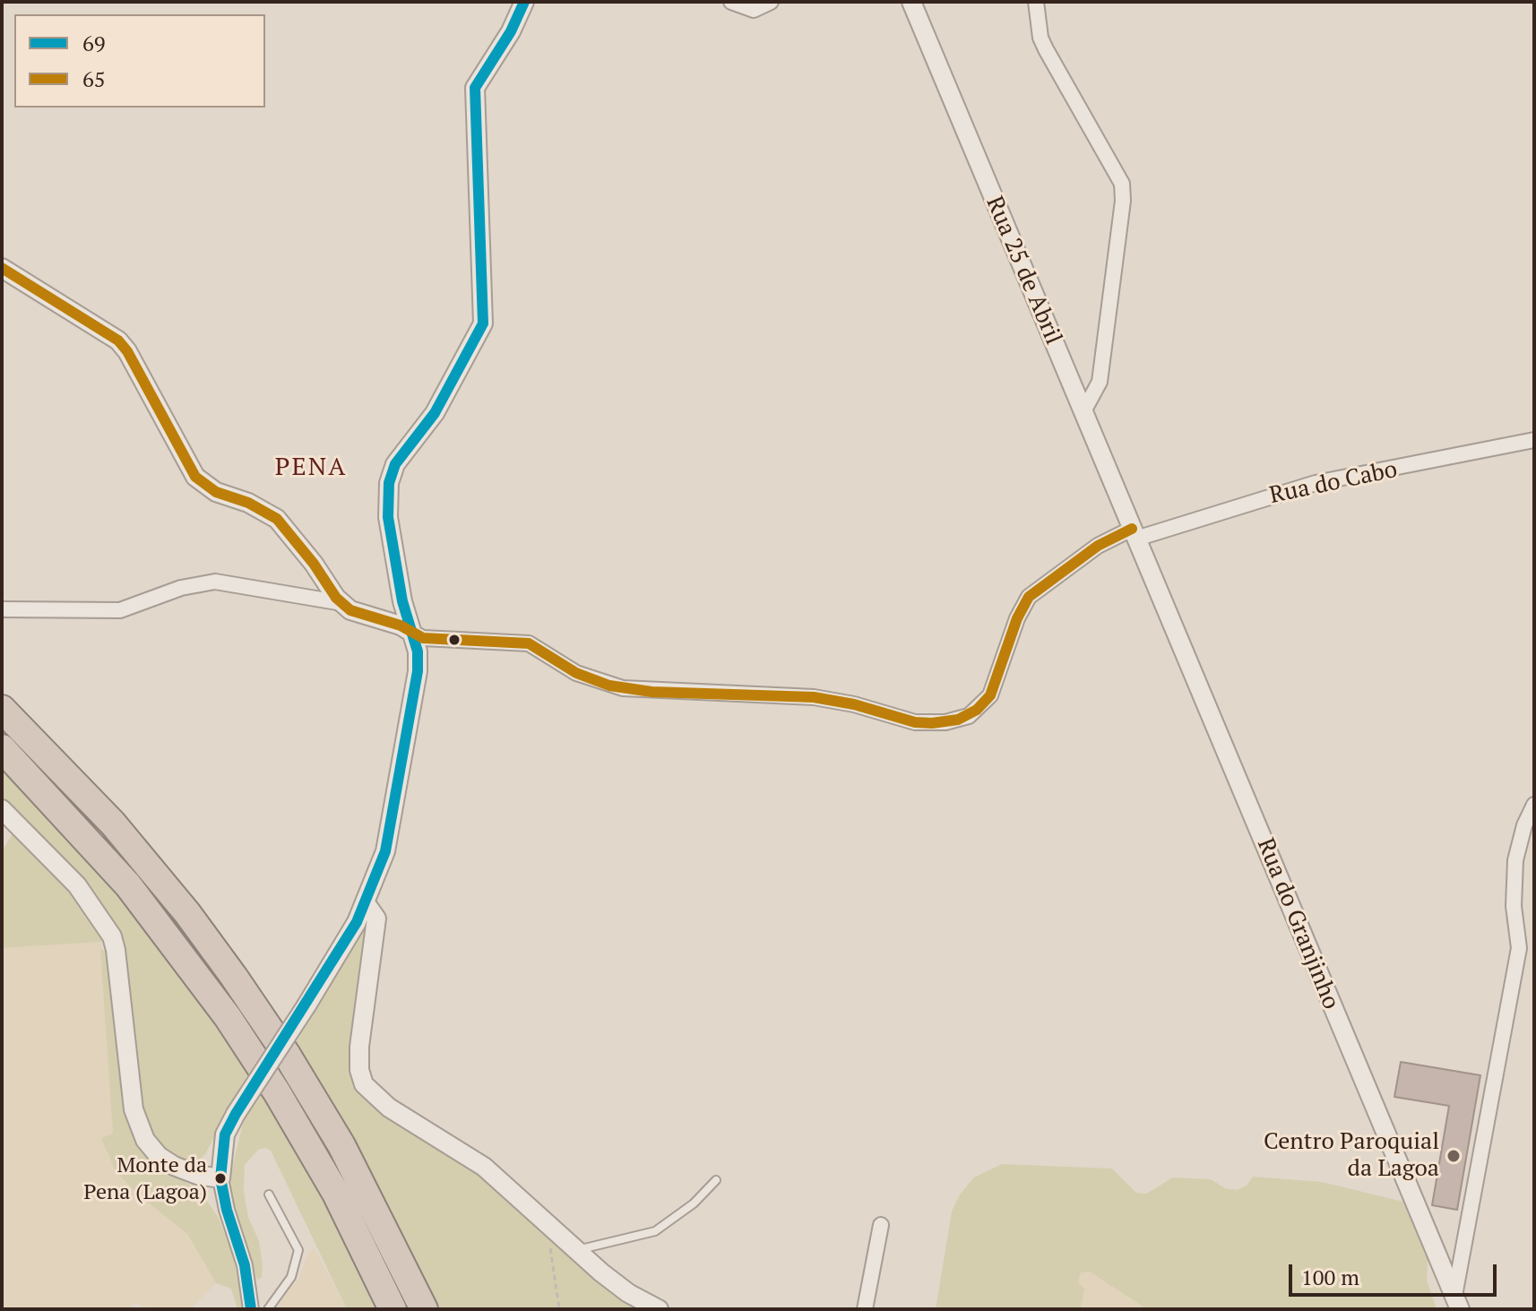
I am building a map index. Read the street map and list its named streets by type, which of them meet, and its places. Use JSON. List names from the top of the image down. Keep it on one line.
{"streets":{"street":["Rua 25 de Abril","Rua do Cabo","Rua do Granjinho"]},"crossings":[["Rua 25 de Abril","Rua do Cabo"],["Rua 25 de Abril","Rua do Granjinho"],["Rua do Cabo","Rua do Granjinho"]],"districts":["PENA"],"places":["Centro Paroquial da Lagoa","Monte da Pena (Lagoa)"],"lines":["transit line 69","transit line 65"],"legend":["69","65"],"scale_bar":"100 m"}
